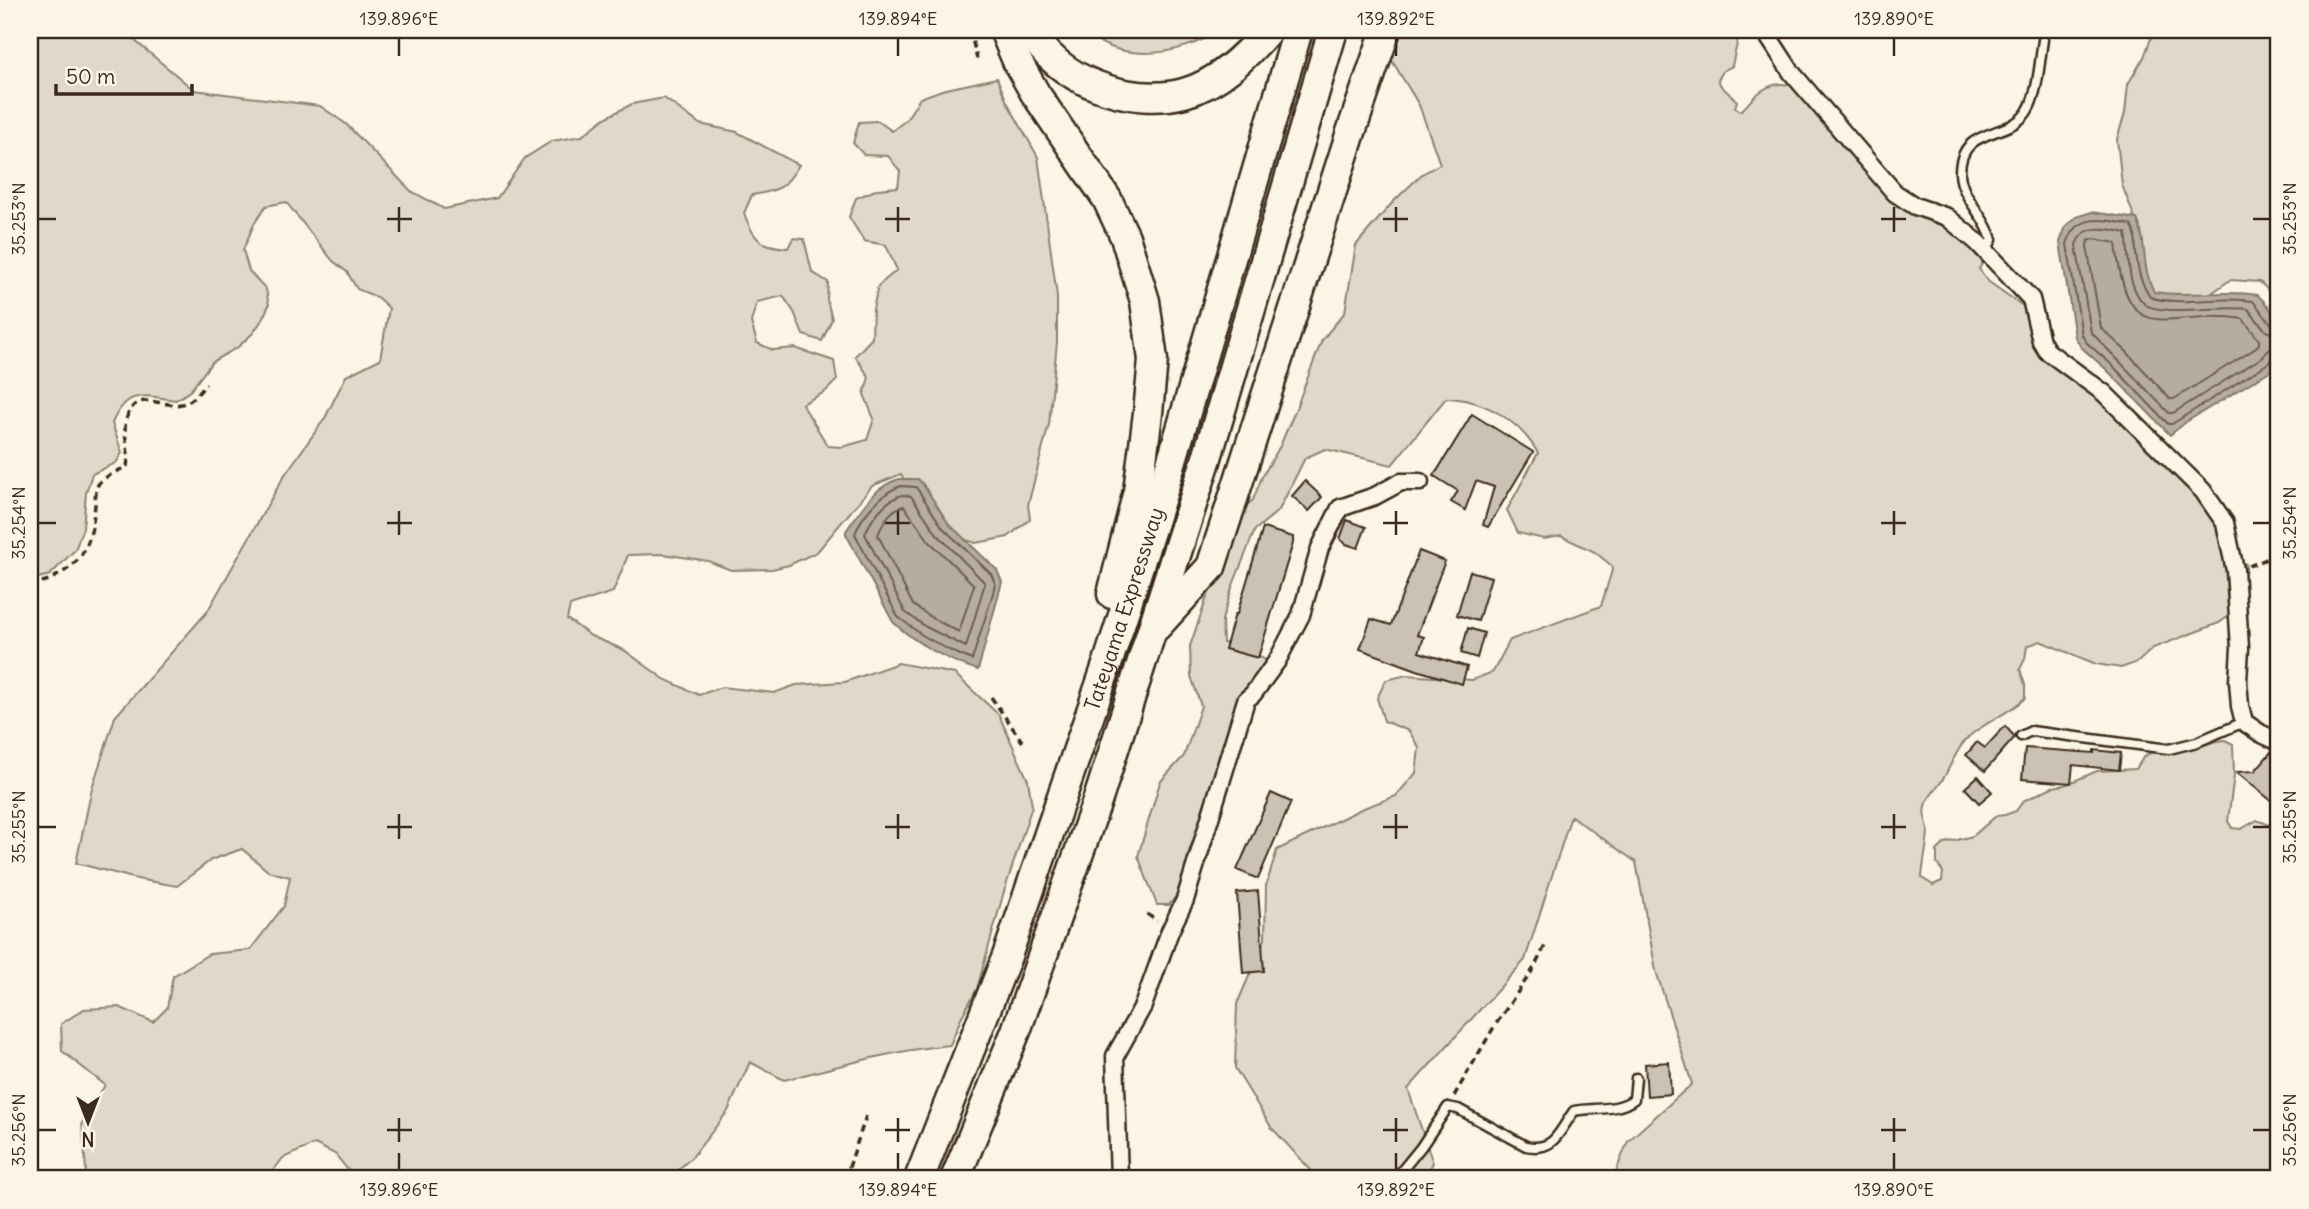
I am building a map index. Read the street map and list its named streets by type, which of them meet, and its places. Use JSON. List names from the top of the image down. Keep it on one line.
{"streets":{"highway":["Tateyama Expressway"]},"scale_bar":"50 m","north":"bottom","coordinates":["139.896°E","139.894°E","139.892°E","139.890°E","35.253°N","35.254°N","35.255°N","35.256°N"]}
